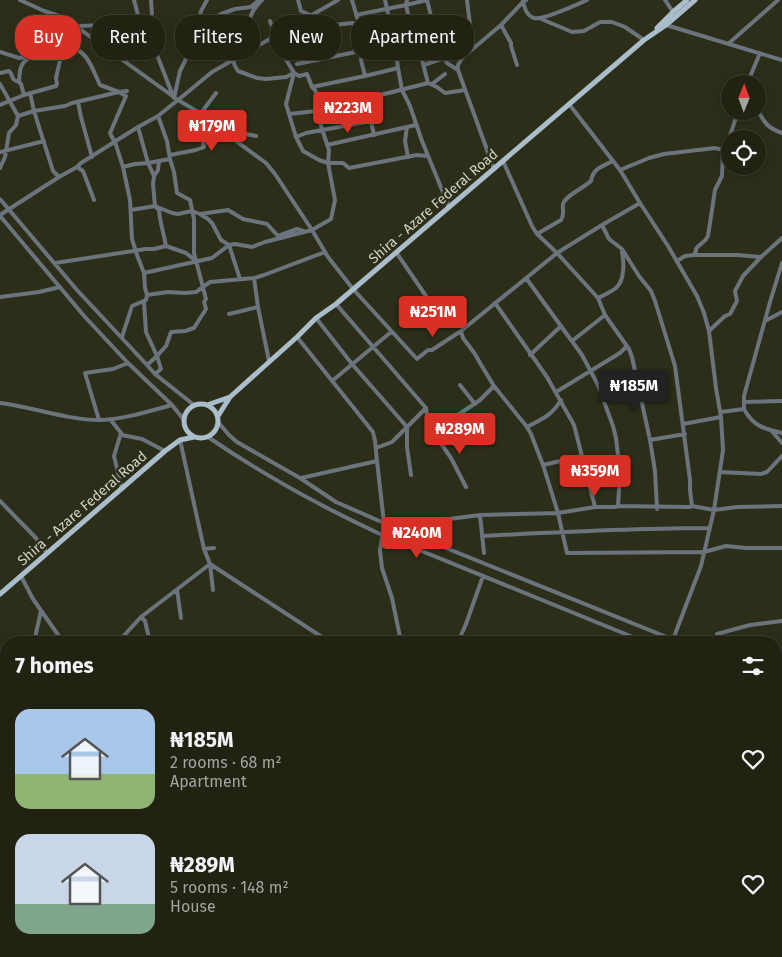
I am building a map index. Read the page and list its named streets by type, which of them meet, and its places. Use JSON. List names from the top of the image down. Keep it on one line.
{"streets":{"main road":["Shira - Azare Federal Road"]},"north":"top","page":{"chip":["Buy","Rent","Filters","New","Apartment"],"price":["₦223M","₦179M","₦251M","₦185M","₦289M","₦359M","₦240M"],"heading":"7 homes","list":[{"name":"₦185M","note":"2 rooms · 68 m² · Apartment"},{"name":"₦289M","note":"5 rooms · 148 m² · House"}]}}
